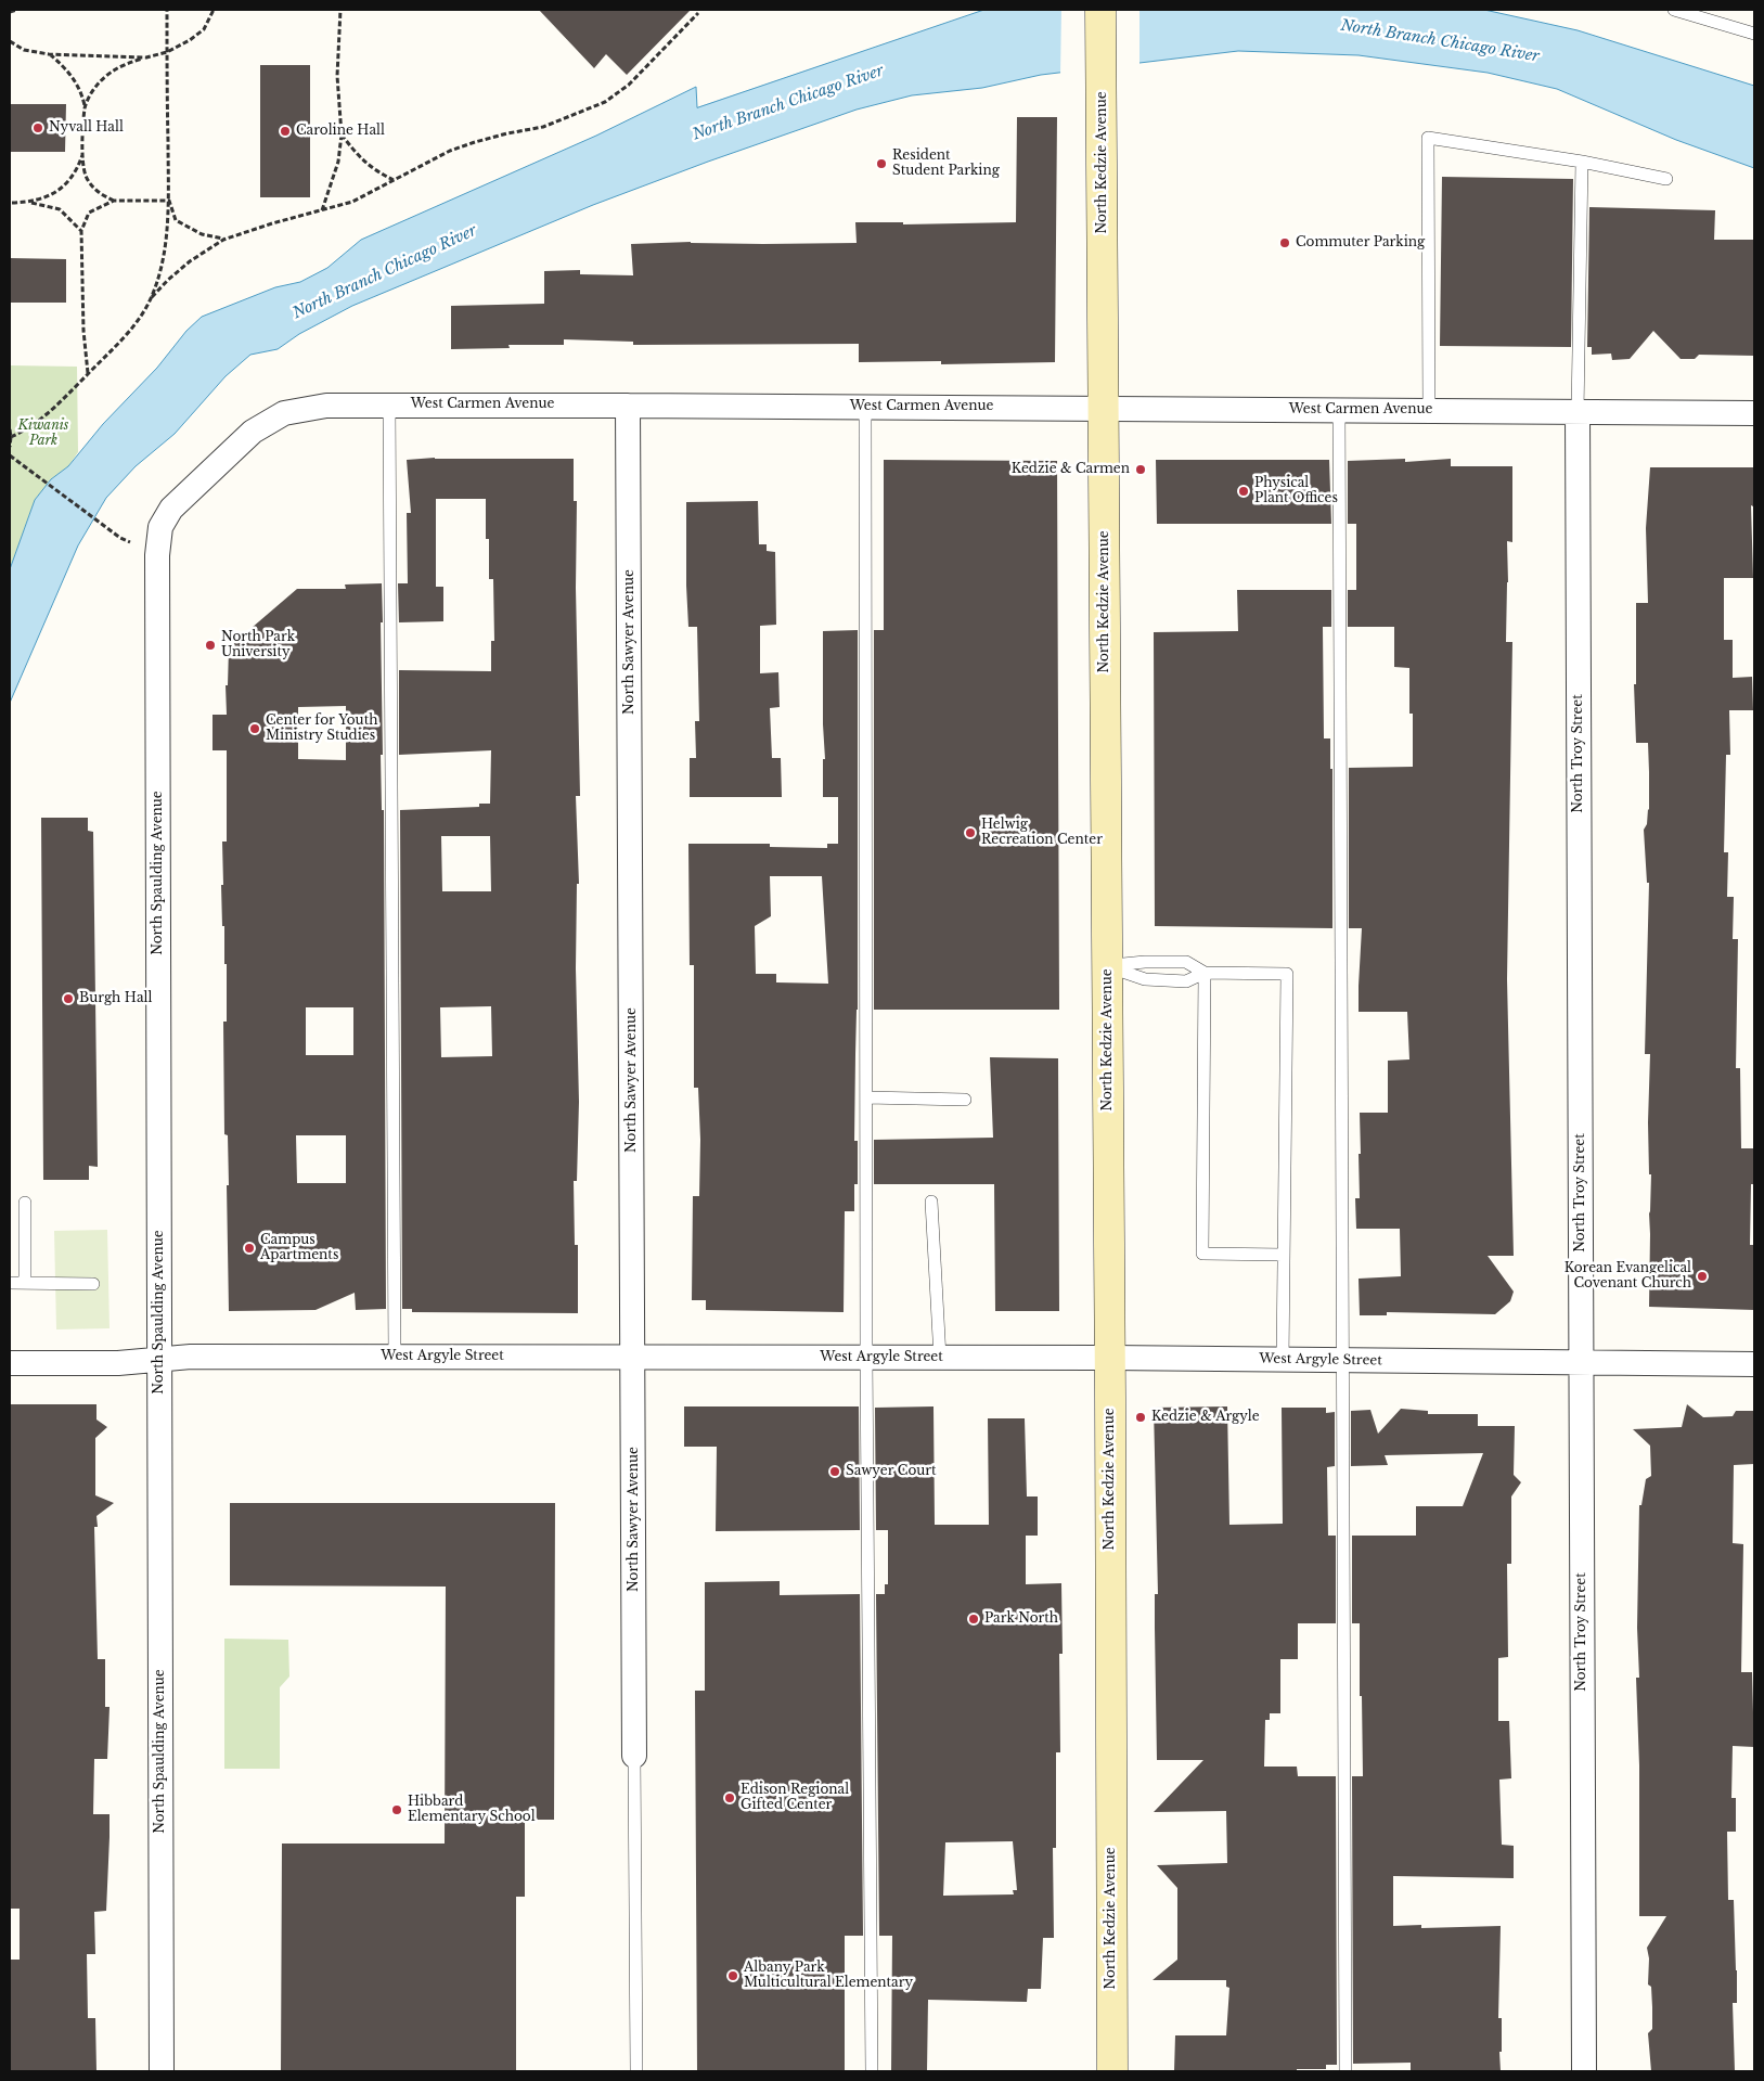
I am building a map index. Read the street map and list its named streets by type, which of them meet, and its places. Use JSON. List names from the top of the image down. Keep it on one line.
{"streets":{"main road":["North Kedzie Avenue"],"street":["West Carmen Avenue","North Sawyer Avenue","North Troy Street","North Spaulding Avenue","West Argyle Street"]},"crossings":[["North Kedzie Avenue","West Carmen Avenue"],["North Kedzie Avenue","West Argyle Street"],["West Carmen Avenue","North Sawyer Avenue"],["West Carmen Avenue","North Troy Street"],["West Carmen Avenue","North Spaulding Avenue"],["North Sawyer Avenue","West Argyle Street"],["North Troy Street","West Argyle Street"],["North Spaulding Avenue","West Argyle Street"]],"water":["North Branch Chicago River"],"parks":["Kiwanis Park"],"places":["Nyvall Hall","Caroline Hall","Resident Student Parking","Commuter Parking","Kedzie & Carmen","Physical Plant Offices","North Park University","Center for Youth Ministry Studies","Helwig Recreation Center","Burgh Hall","Campus Apartments","Korean Evangelical Covenant Church","Kedzie & Argyle","Sawyer Court","Park North","Edison Regional Gifted Center","Hibbard Elementary School","Albany Park Multicultural Elementary"]}
